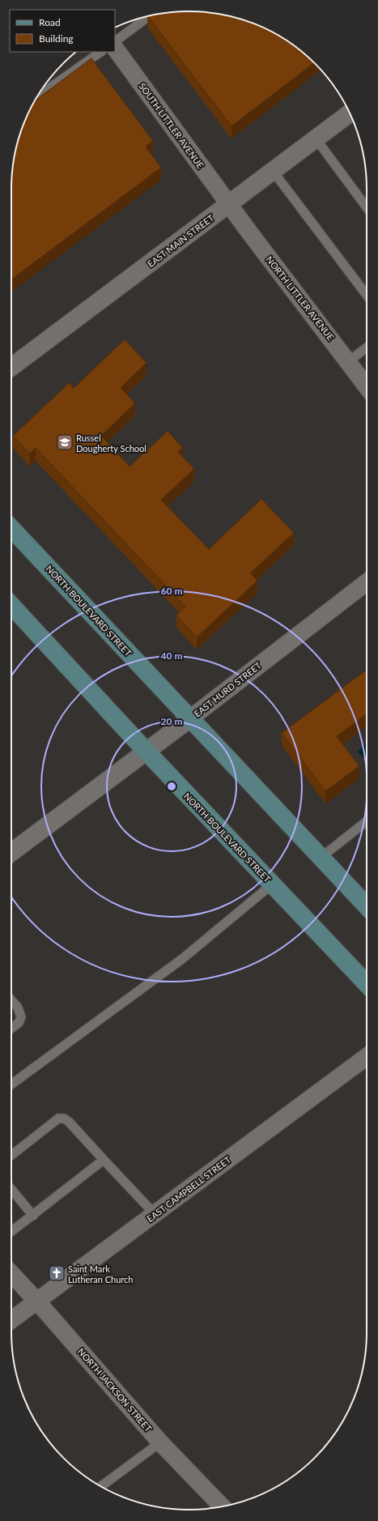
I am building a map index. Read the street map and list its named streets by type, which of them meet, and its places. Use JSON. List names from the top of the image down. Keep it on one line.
{"streets":{"main road":["NORTH BOULEVARD STREET"],"street":["SOUTH LITTLER AVENUE","EAST MAIN STREET","NORTH LITTLER AVENUE","EAST HURD STREET","EAST CAMPBELL STREET","NORTH JACKSON STREET"]},"crossings":[["SOUTH LITTLER AVENUE","EAST MAIN STREET"],["SOUTH LITTLER AVENUE","NORTH LITTLER AVENUE"],["EAST MAIN STREET","NORTH LITTLER AVENUE"],["NORTH BOULEVARD STREET","EAST HURD STREET"],["EAST CAMPBELL STREET","NORTH JACKSON STREET"]],"places":{"school or university":["Russel Dougherty School"],"church":["Saint Mark Lutheran Church"]},"legend":["Road","Building"],"rings":["60 m","40 m","20 m"]}
